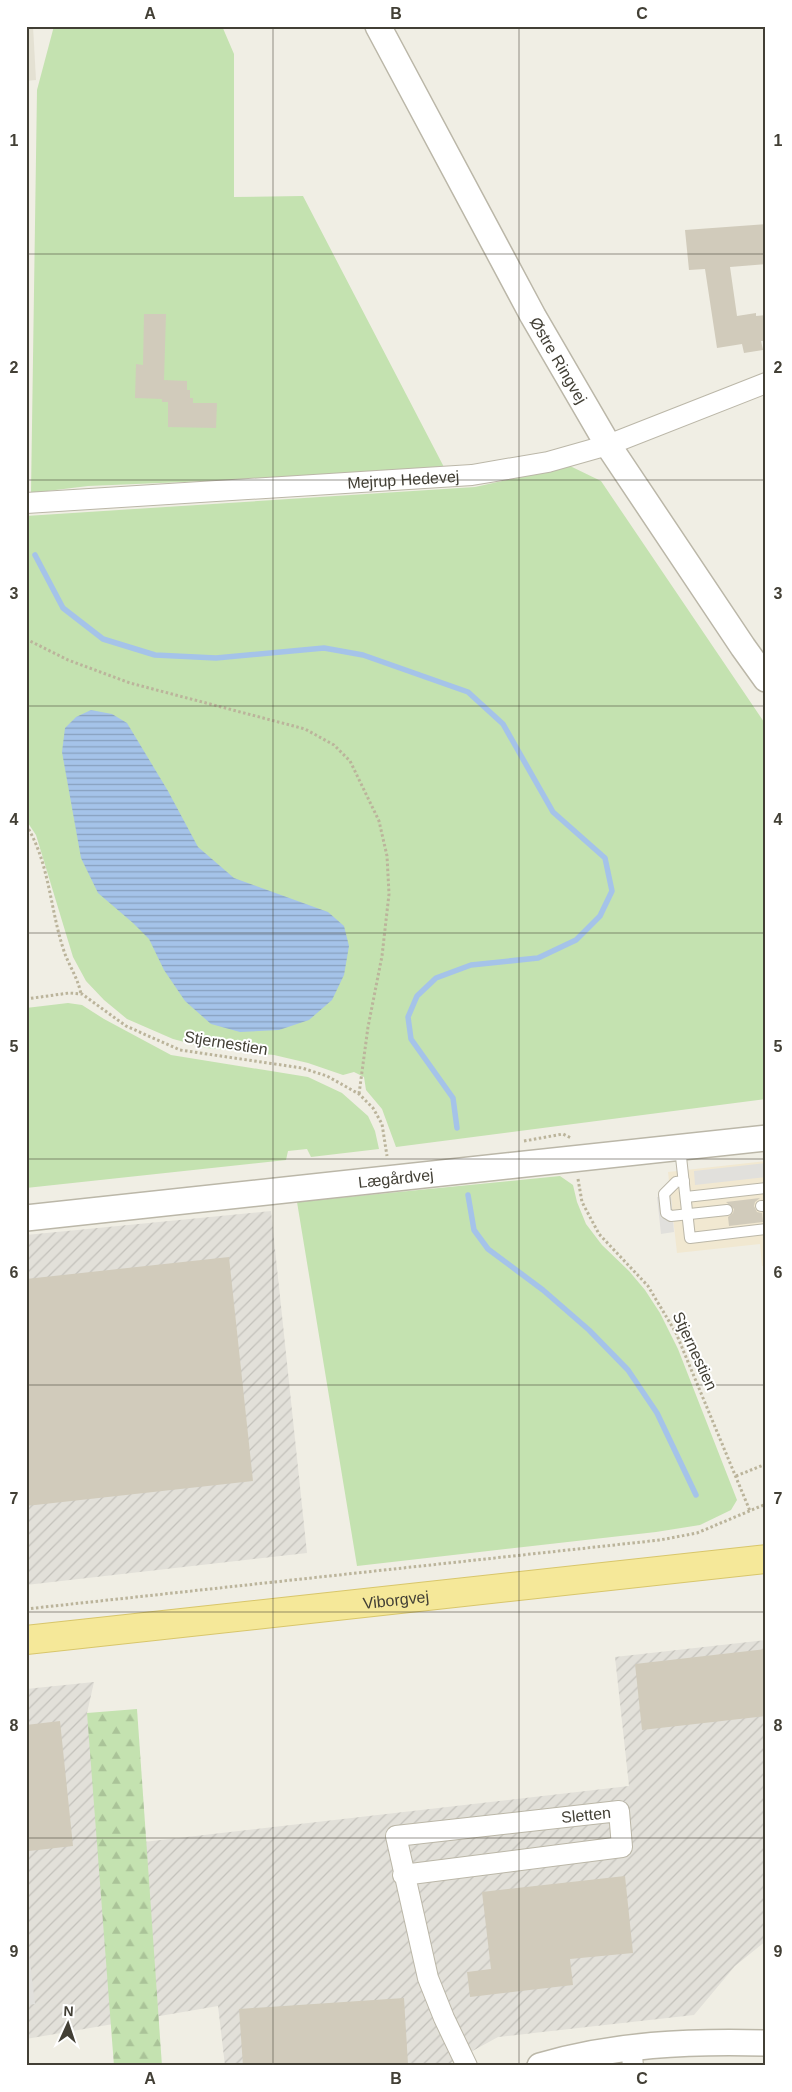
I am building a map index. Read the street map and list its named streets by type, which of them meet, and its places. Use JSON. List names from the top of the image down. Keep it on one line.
{"streets":{"main road":["Viborgvej"],"street":["Østre Ringvej","Mejrup Hedevej","Lægårdvej","Sletten"],"path":["Stjernestien"]},"crossings":[["Østre Ringvej","Mejrup Hedevej"],["Stjernestien","Lægårdvej"]],"north":"top","grid":{"columns":["A","B","C"],"rows":["1","2","3","4","5","6","7","8","9"]}}
